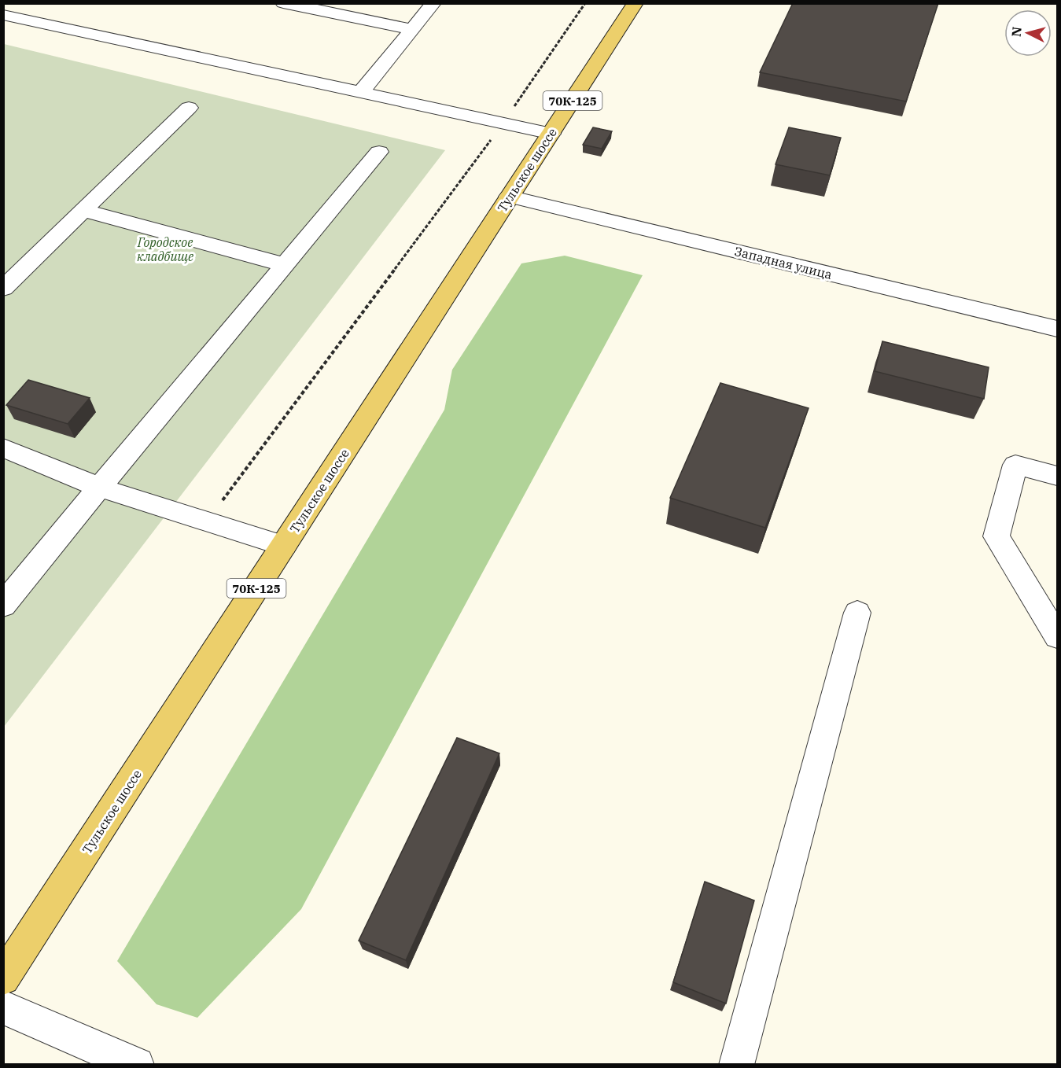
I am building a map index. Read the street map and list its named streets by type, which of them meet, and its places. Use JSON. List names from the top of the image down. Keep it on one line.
{"streets":{"main road":["70К-125","Тульское шоссе"],"street":["Западная улица"]},"crossings":[["Тульское шоссе","Западная улица"]],"parks":["Городское кладбище"],"north":"left"}
